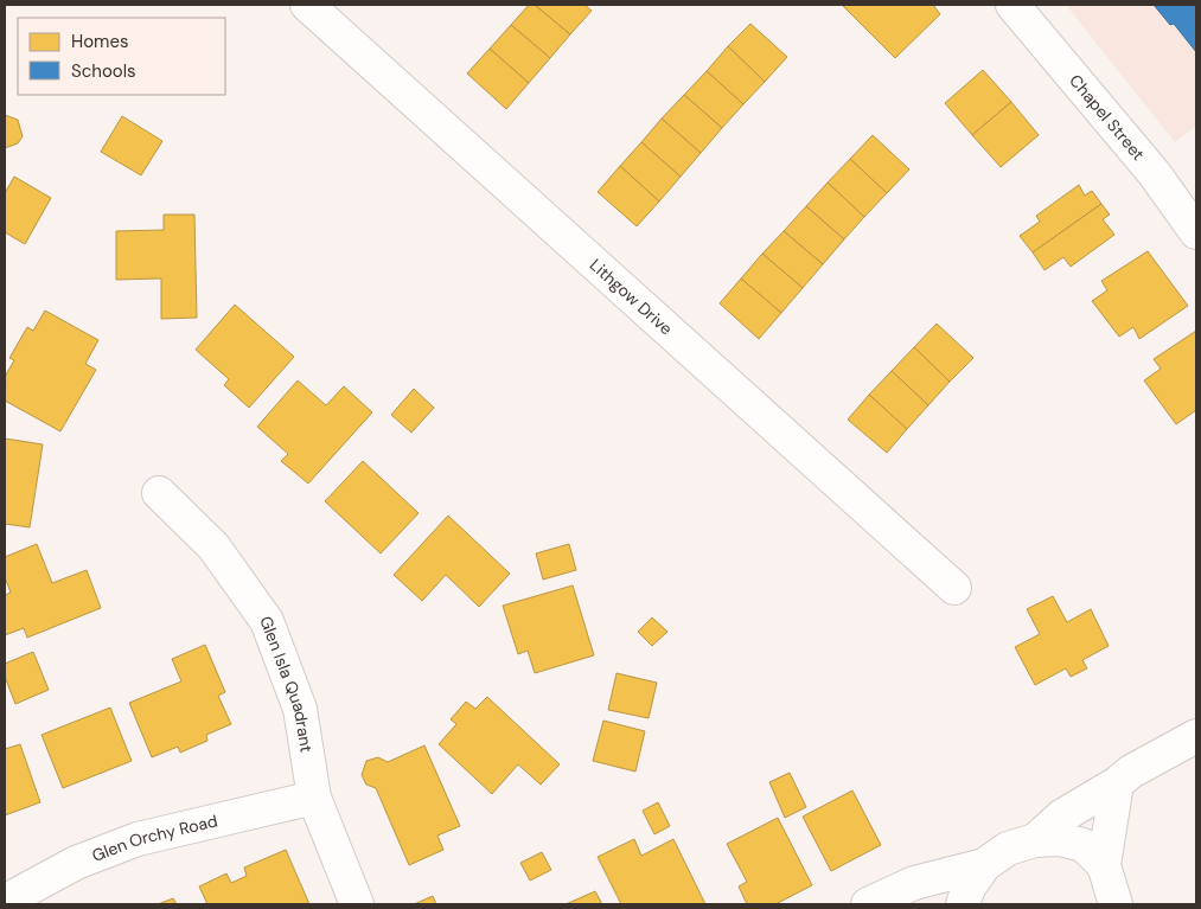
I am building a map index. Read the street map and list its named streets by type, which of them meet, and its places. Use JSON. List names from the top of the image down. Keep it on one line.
{"streets":{"street":["Chapel Street","Lithgow Drive","Glen Isla Quadrant","Glen Orchy Road"]},"crossings":[["Glen Isla Quadrant","Glen Orchy Road"]],"legend":["Homes","Schools"]}
